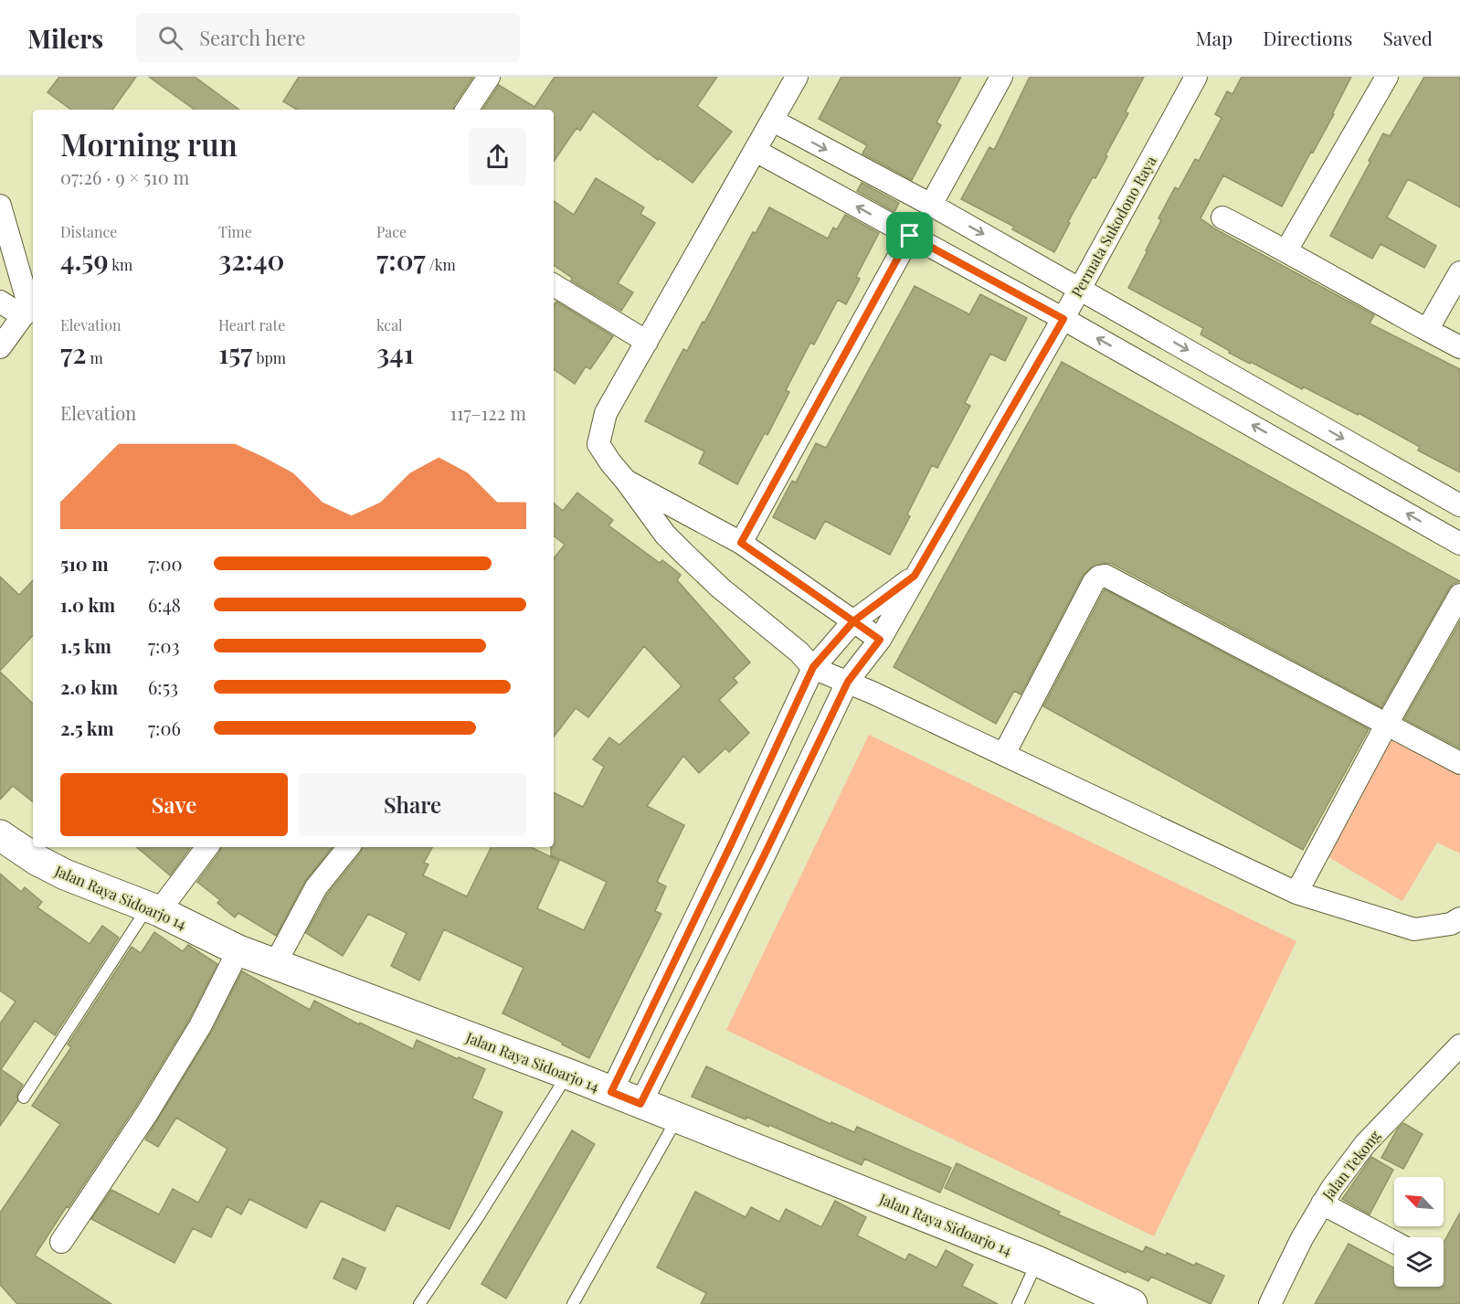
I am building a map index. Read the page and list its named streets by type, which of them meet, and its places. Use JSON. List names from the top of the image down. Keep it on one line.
{"streets":{"main road":["Jalan Raya Sidoarjo 14"],"street":["Permata Sukodono Raya","Jalan Tekong"]},"crossings":[["Permata Sukodono Raya","Jalan Raya Sidoarjo 14"]],"north":"top left","page":{"header":"Milers","search":"Search here","nav":["Map","Directions","Saved"],"heading":["Morning run","07:26 · 9 × 510 m"],"stats":[["Distance","4.59 km"],["Time","32:40"],["Pace","7:07 /km"],["Elevation","72 m"],["Heart rate","157 bpm"],["kcal","341"]],"chart":["Elevation","117–122 m"],"list":[{"name":"510 m","note":"7:00"},{"name":"1.0 km","note":"6:48"},{"name":"1.5 km","note":"7:03"},{"name":"2.0 km","note":"6:53"},{"name":"2.5 km","note":"7:06"}],"buttons":["Save","Share"]}}
